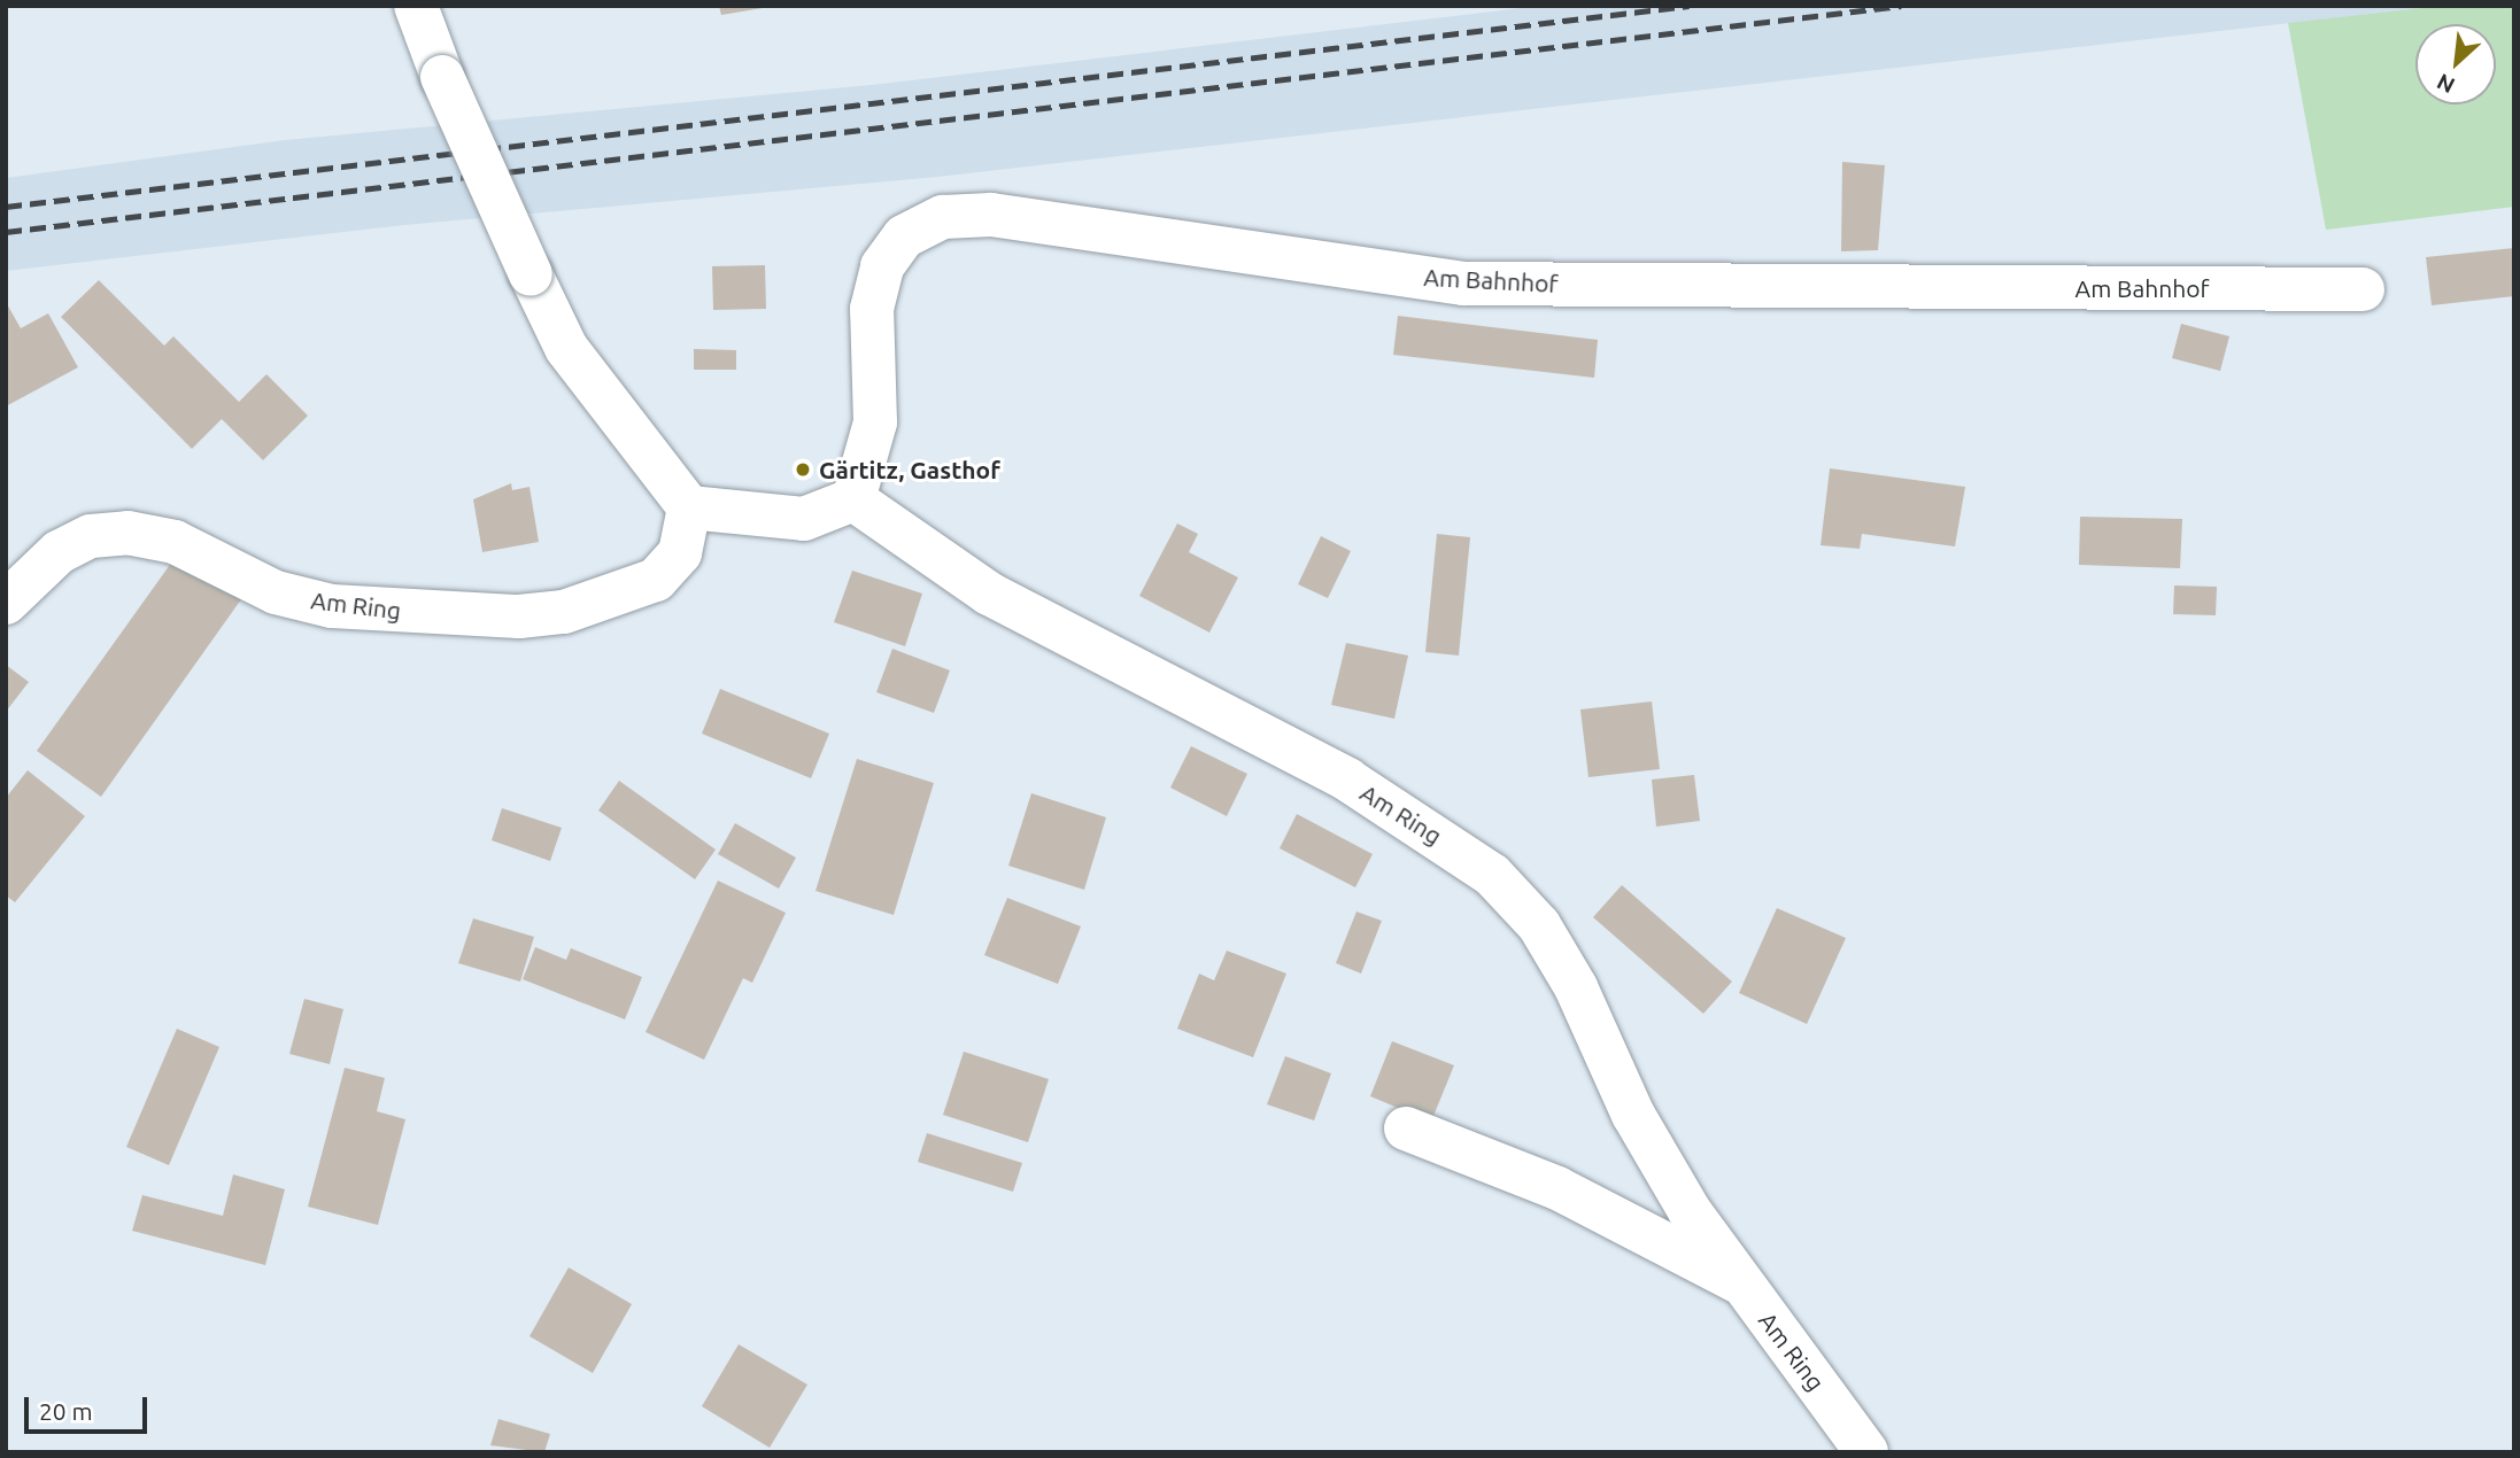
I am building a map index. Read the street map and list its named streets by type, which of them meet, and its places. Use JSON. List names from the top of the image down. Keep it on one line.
{"streets":{"street":["Am Bahnhof","Am Ring"]},"crossings":[["Am Bahnhof","Am Ring"]],"places":["Gärtitz, Gasthof"],"scale_bar":"20 m","north":"bottom left"}
